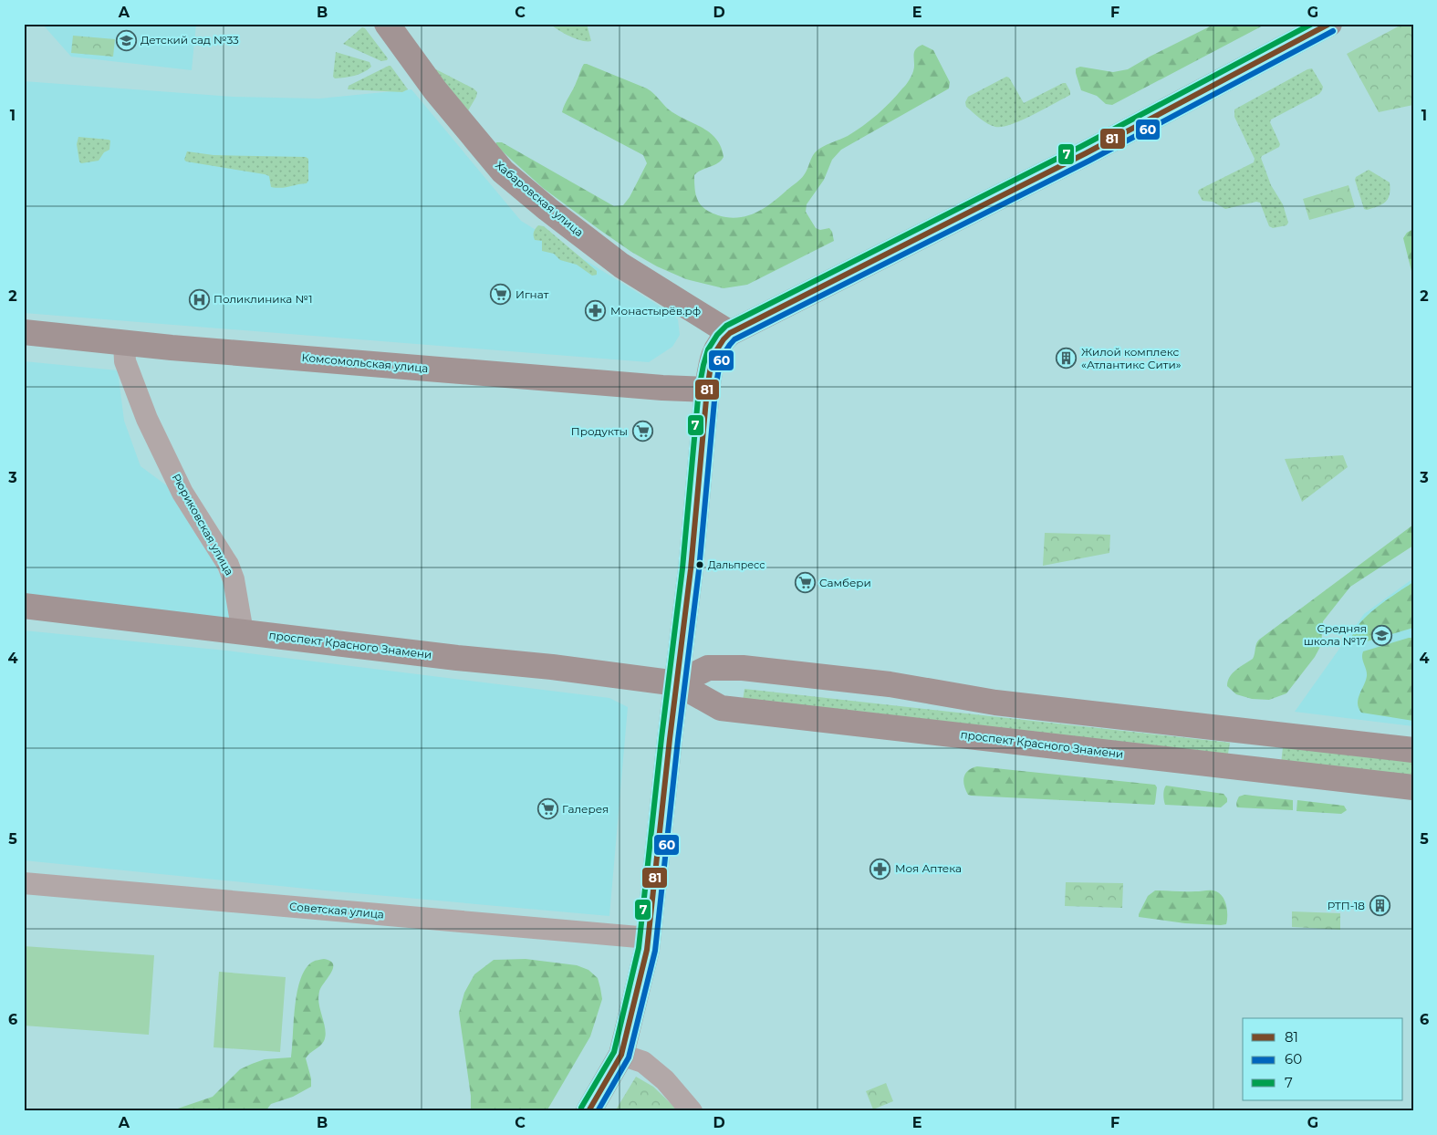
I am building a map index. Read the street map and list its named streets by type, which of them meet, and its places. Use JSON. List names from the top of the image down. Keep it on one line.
{"streets":{"main road":["Хабаровская улица","Комсомольская улица","проспект Красного Знамени"],"street":["Рюриковская улица","Советская улица"]},"crossings":[["Комсомольская улица","Рюриковская улица"],["Рюриковская улица","проспект Красного Знамени"]],"places":{"school or university":["Детский сад №33","Средняя школа №17"],"supermarket":["Игнат","Продукты","Самбери","Галерея"],"hospital":["Поликлиника №1"],"pharmacy":["Монастырёв.рф","Моя Аптека"],"building":["Жилой комплекс «Атлантикс Сити»","РТП-18"],"other":["Дальпресс"]},"lines":["transit line 81","transit line 7","transit line 60"],"legend":["81","60","7"],"grid":{"columns":["A","B","C","D","E","F","G"],"rows":["1","2","3","4","5","6"]}}
